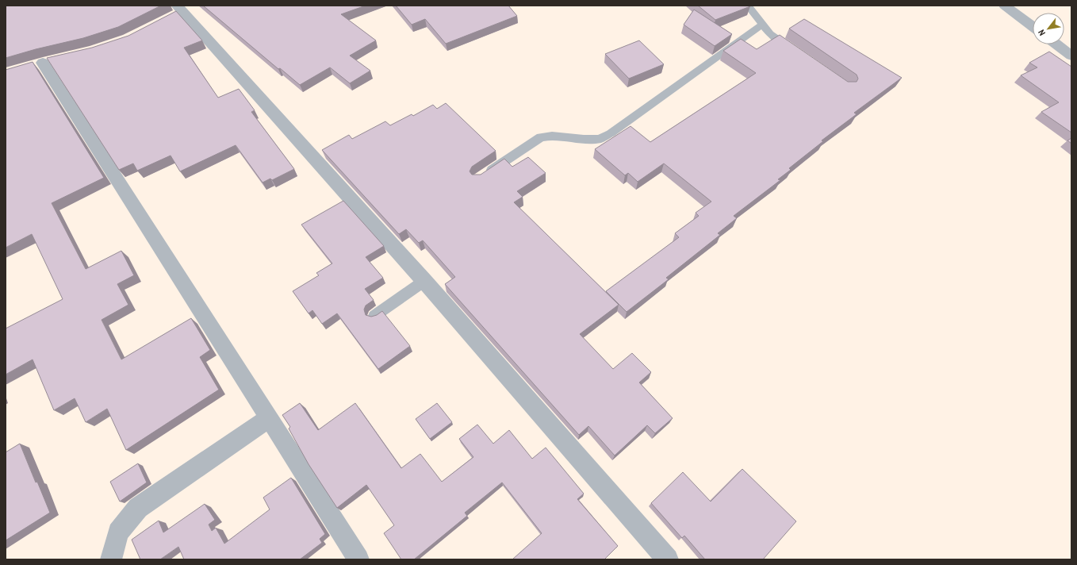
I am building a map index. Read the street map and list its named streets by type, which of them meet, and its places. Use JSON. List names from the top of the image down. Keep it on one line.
{"north":"bottom left"}
